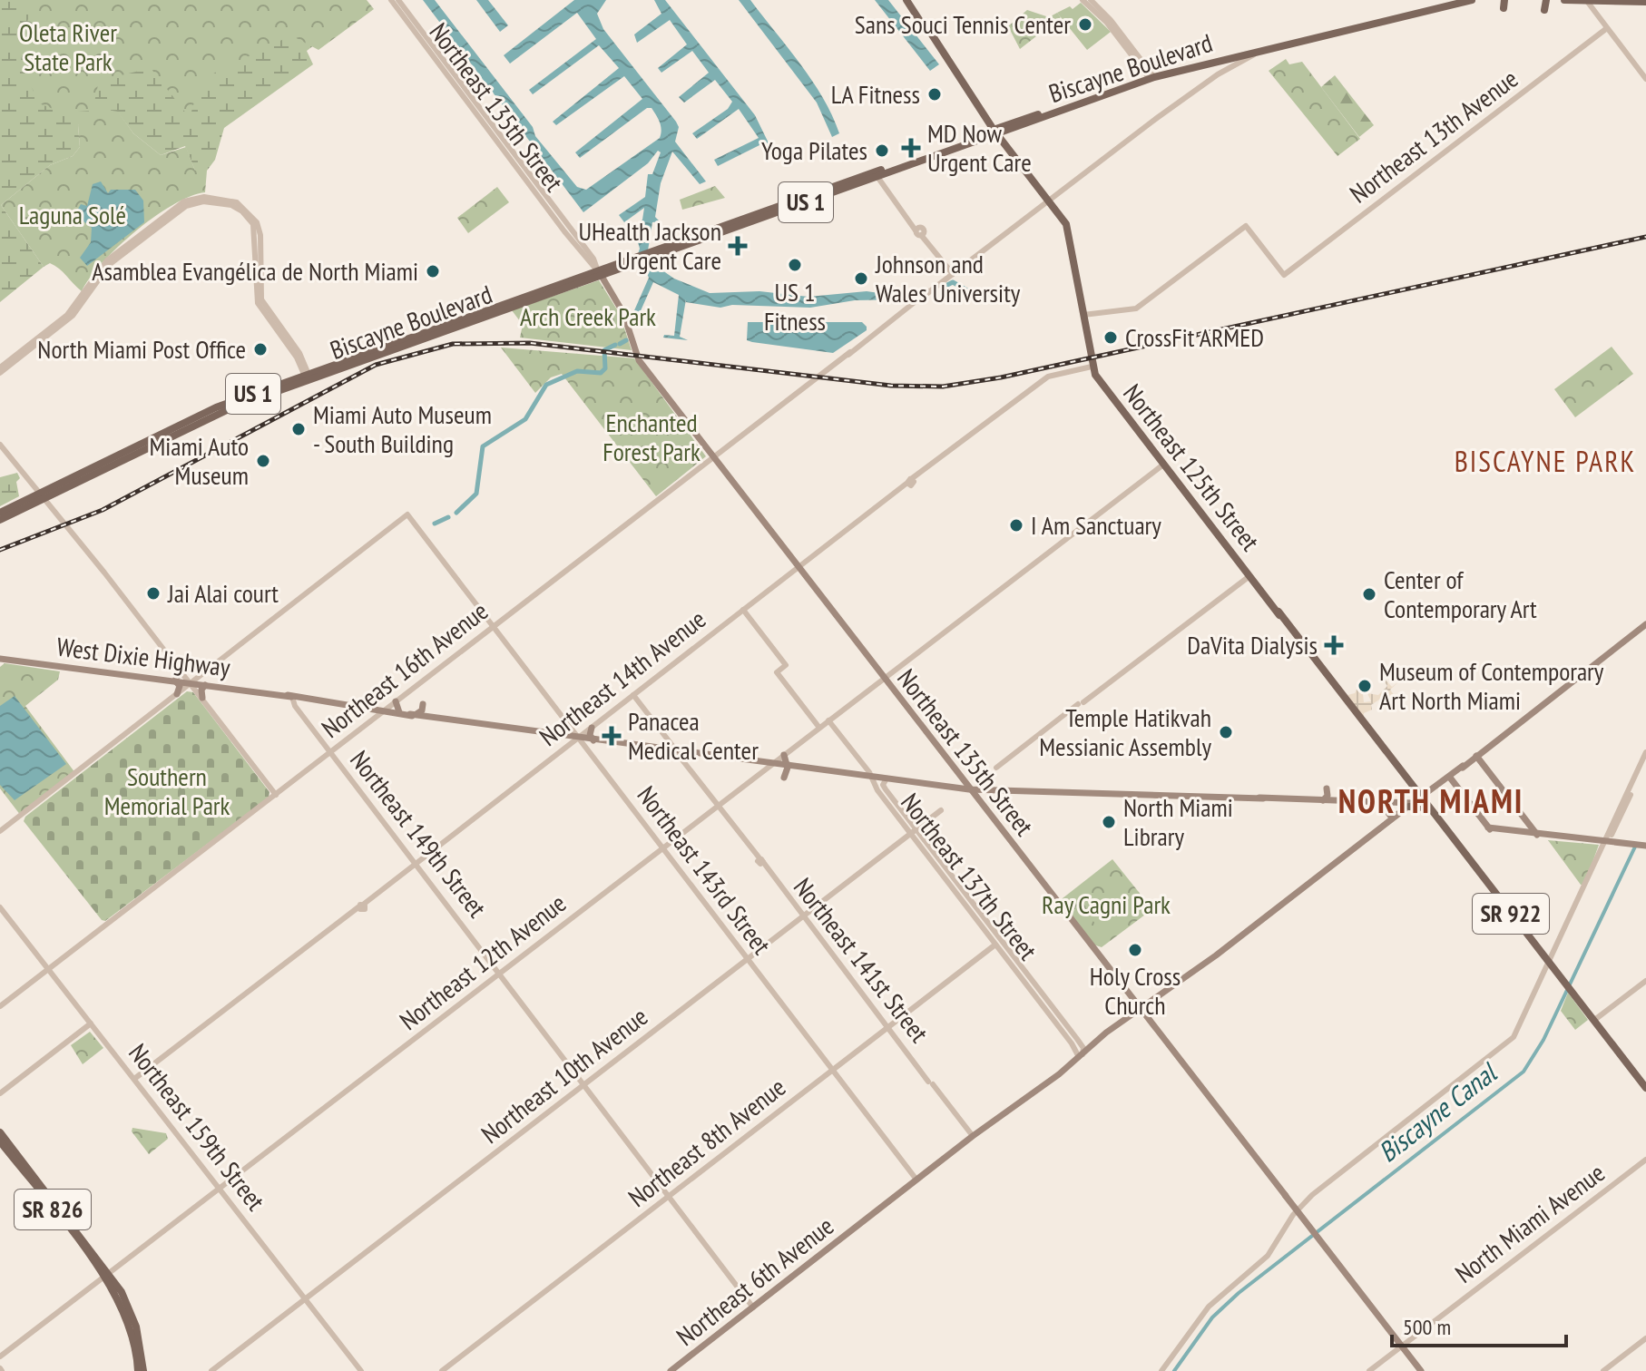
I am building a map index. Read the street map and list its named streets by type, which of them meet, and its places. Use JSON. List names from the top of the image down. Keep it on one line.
{"streets":{"main road":["Biscayne Boulevard","Northeast 135th Street","US 1","Northeast 125th Street","West Dixie Highway","SR 922","SR 826","Northeast 6th Avenue"],"street":["Northeast 13th Avenue","Northeast 16th Avenue","Northeast 14th Avenue","Northeast 149th Street","Northeast 143rd Street","Northeast 137th Street","Northeast 141st Street","Northeast 12th Avenue","Northeast 10th Avenue","Northeast 159th Street","Northeast 8th Avenue","North Miami Avenue"]},"crossings":[["Biscayne Boulevard","Northeast 135th Street"],["Biscayne Boulevard","Northeast 16th Avenue"],["Biscayne Boulevard","SR 922"],["Northeast 135th Street","West Dixie Highway"],["Northeast 135th Street","Northeast 16th Avenue"],["Northeast 135th Street","Northeast 14th Avenue"],["Northeast 135th Street","Northeast 12th Avenue"],["Northeast 135th Street","North Miami Avenue"],["Northeast 135th Street","Northeast 6th Avenue"],["Northeast 13th Avenue","SR 922"],["Northeast 125th Street","West Dixie Highway"],["Northeast 125th Street","Northeast 14th Avenue"],["Northeast 125th Street","SR 922"],["Northeast 125th Street","Northeast 12th Avenue"],["Northeast 125th Street","Northeast 6th Avenue"],["West Dixie Highway","Northeast 16th Avenue"],["West Dixie Highway","Northeast 14th Avenue"],["West Dixie Highway","Northeast 149th Street"],["West Dixie Highway","Northeast 143rd Street"],["West Dixie Highway","Northeast 137th Street"],["West Dixie Highway","Northeast 141st Street"],["West Dixie Highway","Northeast 12th Avenue"],["West Dixie Highway","Northeast 6th Avenue"],["Northeast 16th Avenue","Northeast 149th Street"],["Northeast 16th Avenue","Northeast 143rd Street"],["Northeast 16th Avenue","SR 922"],["Northeast 16th Avenue","Northeast 159th Street"],["Northeast 14th Avenue","Northeast 149th Street"],["Northeast 14th Avenue","Northeast 143rd Street"],["Northeast 14th Avenue","SR 922"],["Northeast 14th Avenue","Northeast 141st Street"],["Northeast 14th Avenue","Northeast 159th Street"],["Northeast 149th Street","Northeast 12th Avenue"],["Northeast 149th Street","Northeast 10th Avenue"],["Northeast 149th Street","Northeast 8th Avenue"],["Northeast 149th Street","Northeast 6th Avenue"],["Northeast 143rd Street","Northeast 12th Avenue"],["Northeast 143rd Street","Northeast 10th Avenue"],["Northeast 143rd Street","Northeast 8th Avenue"],["Northeast 143rd Street","Northeast 6th Avenue"],["Northeast 137th Street","Northeast 12th Avenue"],["Northeast 137th Street","Northeast 10th Avenue"],["Northeast 137th Street","Northeast 8th Avenue"],["Northeast 137th Street","Northeast 6th Avenue"],["Northeast 141st Street","Northeast 12th Avenue"],["Northeast 141st Street","Northeast 10th Avenue"],["Northeast 141st Street","Northeast 8th Avenue"],["Northeast 141st Street","Northeast 6th Avenue"],["Northeast 12th Avenue","Northeast 159th Street"],["Northeast 12th Avenue","SR 826"],["Northeast 10th Avenue","Northeast 159th Street"]],"districts":["BISCAYNE PARK","NORTH MIAMI"],"water":["Biscayne Canal"],"parks":["Oleta River State Park","Laguna Solé","Arch Creek Park","Enchanted Forest Park","Southern Memorial Park","Ray Cagni Park"],"places":{"other":["Sans Souci Tennis Center","LA Fitness","Yoga Pilates","US 1 Fitness","Asamblea Evangélica de North Miami","Johnson and Wales University","CrossFit ARMED","North Miami Post Office","Miami Auto Museum - South Building","Miami Auto Museum","I Am Sanctuary","Jai Alai court","Center of Contemporary Art","Museum of Contemporary Art North Miami","Temple Hatikvah Messianic Assembly","North Miami Library","Holy Cross Church"],"health":["MD Now Urgent Care","UHealth Jackson Urgent Care","DaVita Dialysis","Panacea Medical Center"]},"scale_bar":"500 m"}
